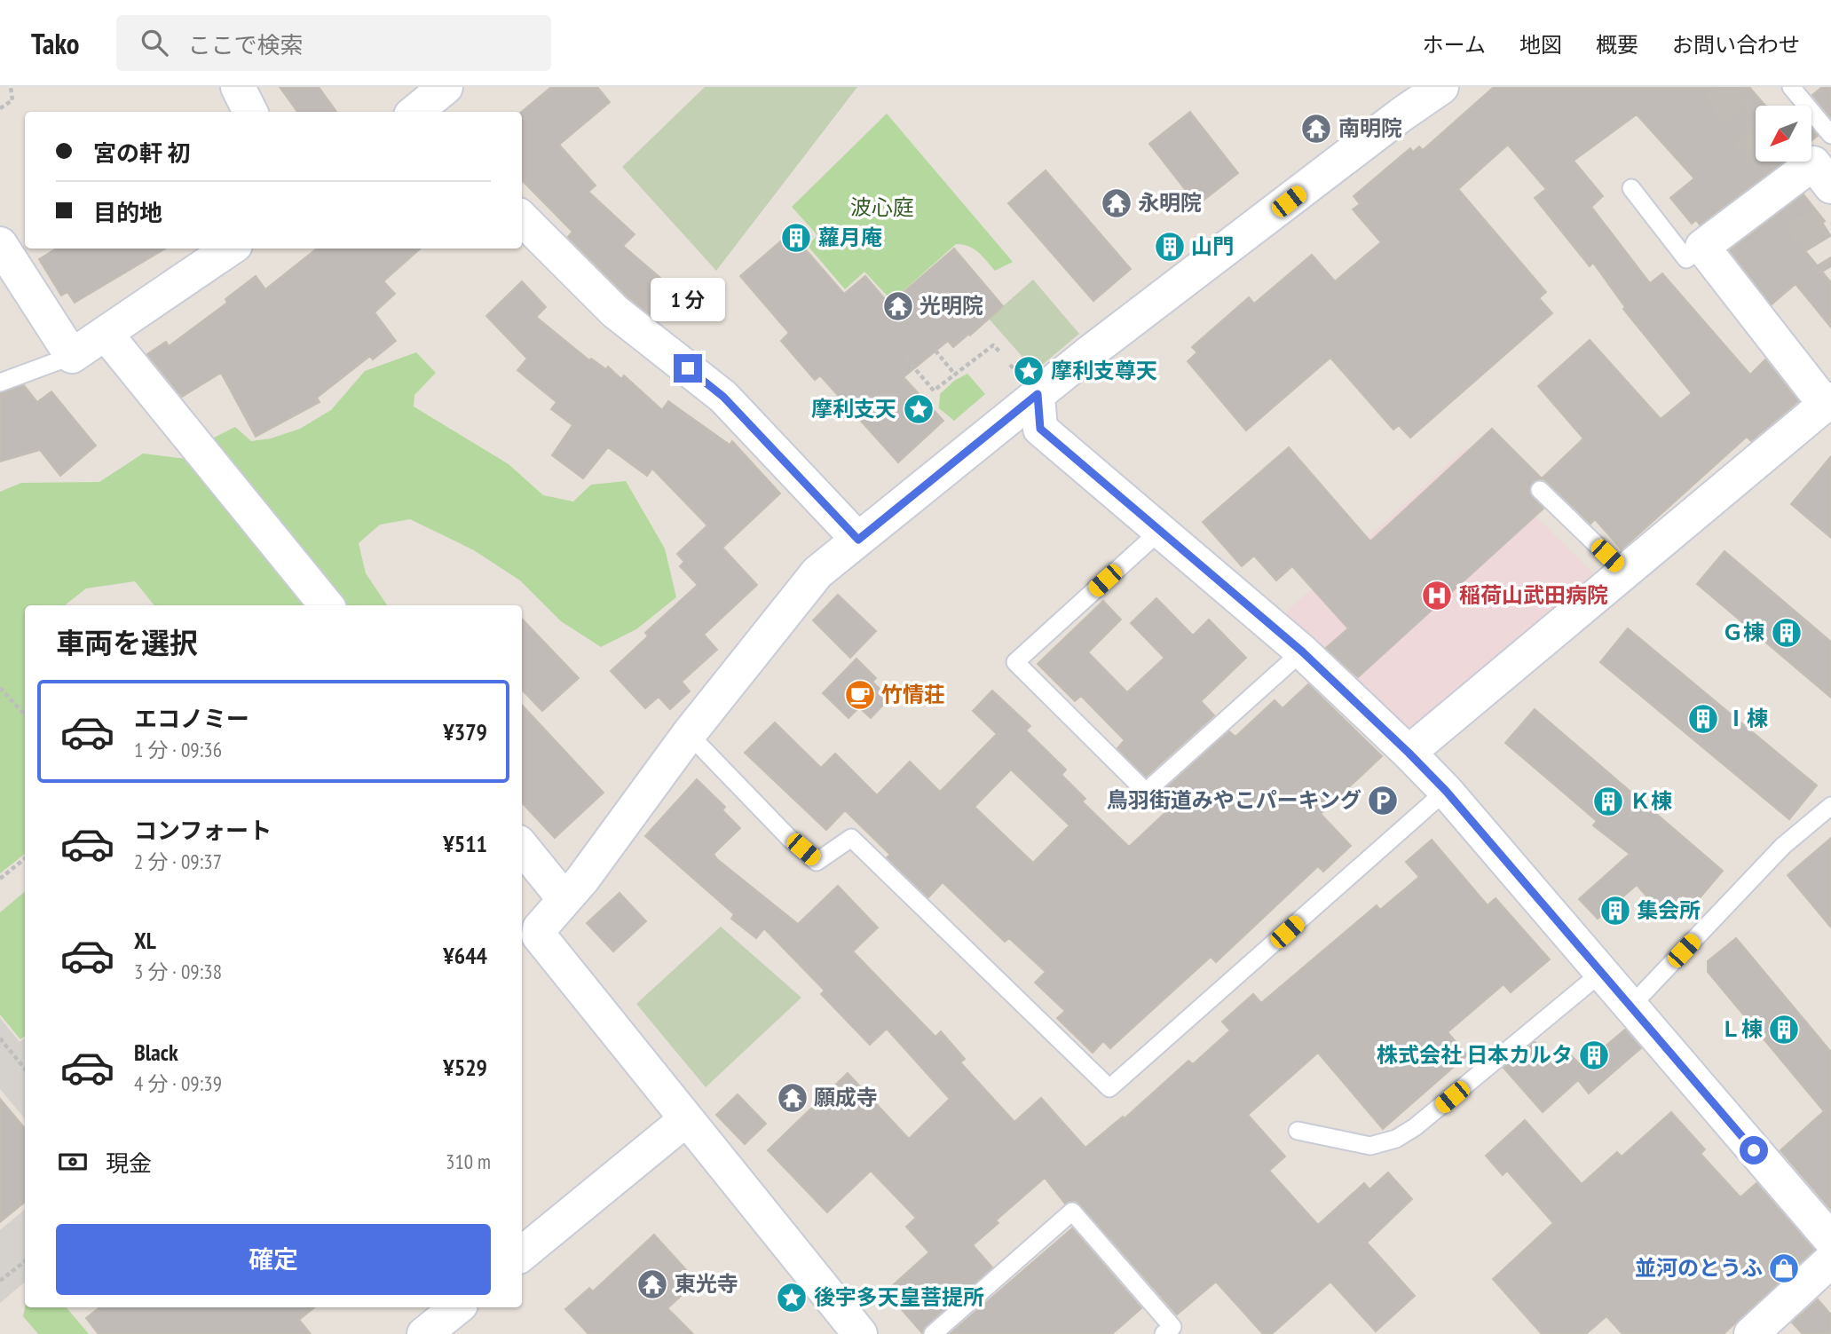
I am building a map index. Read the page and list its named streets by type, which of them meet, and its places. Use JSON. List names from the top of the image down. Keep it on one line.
{"parks":["波心庭"],"places":{"temple":["南明院","永明院","光明院","願成寺","東光寺"],"building":["蘿月庵","山門","Ｇ棟","Ⅰ棟","Ｋ棟","集会所","Ｌ棟","株式会社 日本カルタ"],"place":["摩利支尊天","摩利支天","後宇多天皇菩提所"],"hospital":["稲荷山武田病院"],"cafe":["竹情荘"],"parking":["鳥羽街道みやこパーキング"],"shop":["並河のとうふ"]},"north":"bottom left","page":{"header":"Tako","search":"ここで検索","nav":["ホーム","地図","概要","お問い合わせ"],"banner":["宮の軒 初","目的地"],"bubble":"1 分","heading":"車両を選択","list":[{"name":"エコノミー","note":"1 分 · 09:36","value":"¥379"},{"name":"コンフォート","note":"2 分 · 09:37","value":"¥511"},{"name":"XL","note":"3 分 · 09:38","value":"¥644"},{"name":"Black","note":"4 分 · 09:39","value":"¥529"}],"pay":["現金","310 m"],"buttons":"確定"}}
